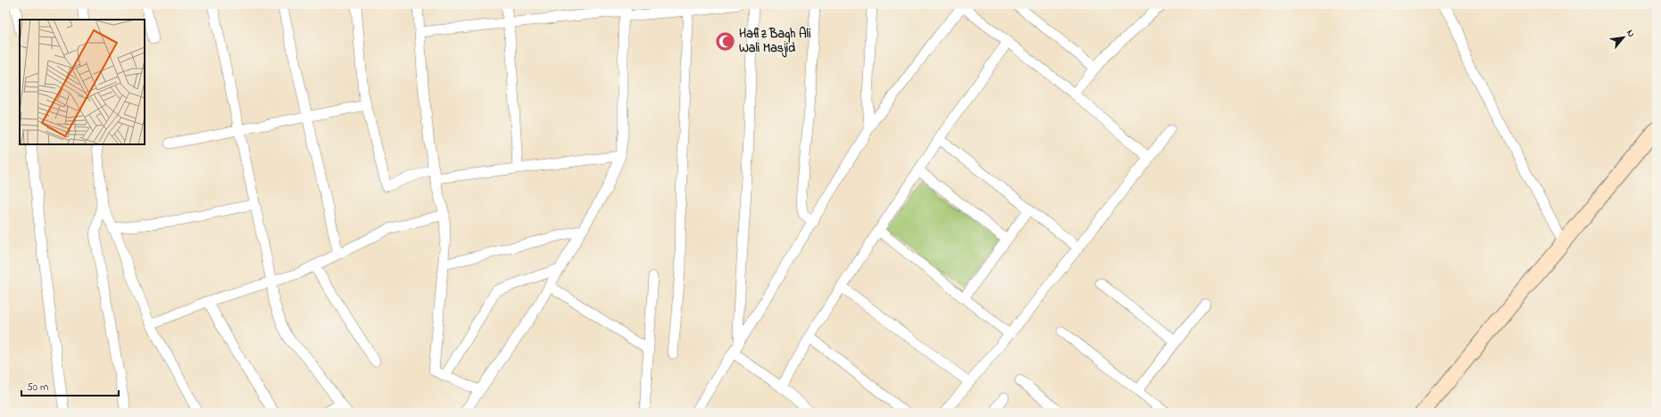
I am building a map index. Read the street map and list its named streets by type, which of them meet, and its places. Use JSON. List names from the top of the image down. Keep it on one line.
{"places":{"mosque":["Hafiz Bagh Ali Wali Masjid"]},"scale_bar":"50 m","north":"top right"}
